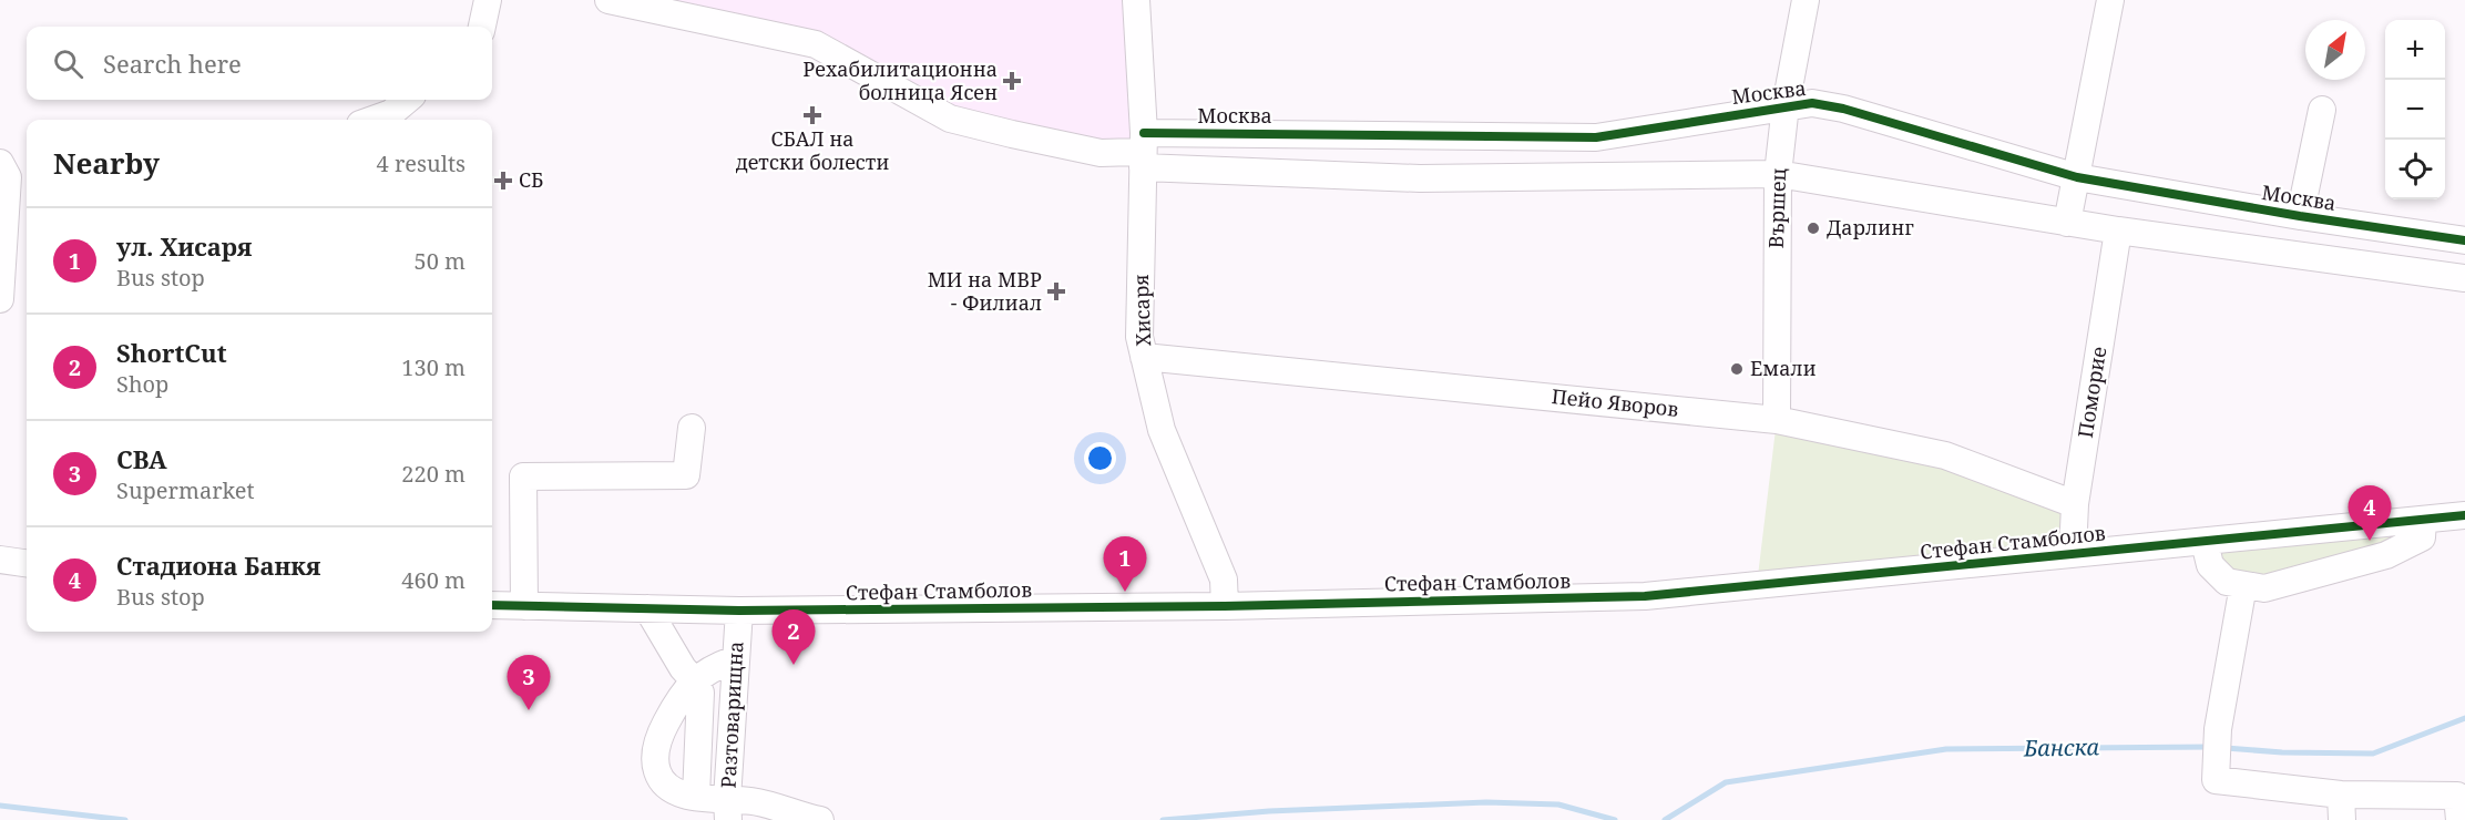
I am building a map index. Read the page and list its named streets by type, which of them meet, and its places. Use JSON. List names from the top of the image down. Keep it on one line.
{"streets":{"street":["Москва","Вършец","Хисаря","Поморие","Пейо Яворов","Стефан Стамболов","Разтоварищна"]},"crossings":[["Москва","Вършец"],["Москва","Хисаря"],["Вършец","Пейо Яворов"],["Хисаря","Пейо Яворов"],["Хисаря","Стефан Стамболов"],["Поморие","Пейо Яворов"],["Поморие","Стефан Стамболов"],["Стефан Стамболов","Разтоварищна"]],"water":["Банска"],"places":{"health":["Рехабилитационна болница Ясен","СБАЛ на детски болести","СБ","МИ на МВР - Филиал"],"other":["Дарлинг","Емали"]},"north":"top right","page":{"map_buttons":["+","−"],"search":"Search here","heading":["Nearby","4 results"],"list":[{"mark":"1","name":"ул. Хисаря","note":"Bus stop","value":"50 m"},{"mark":"2","name":"ShortCut","note":"Shop","value":"130 m"},{"mark":"3","name":"CBA","note":"Supermarket","value":"220 m"},{"mark":"4","name":"Стадиона Банкя","note":"Bus stop","value":"460 m"}],"pins":["4","1","2","3"]}}
